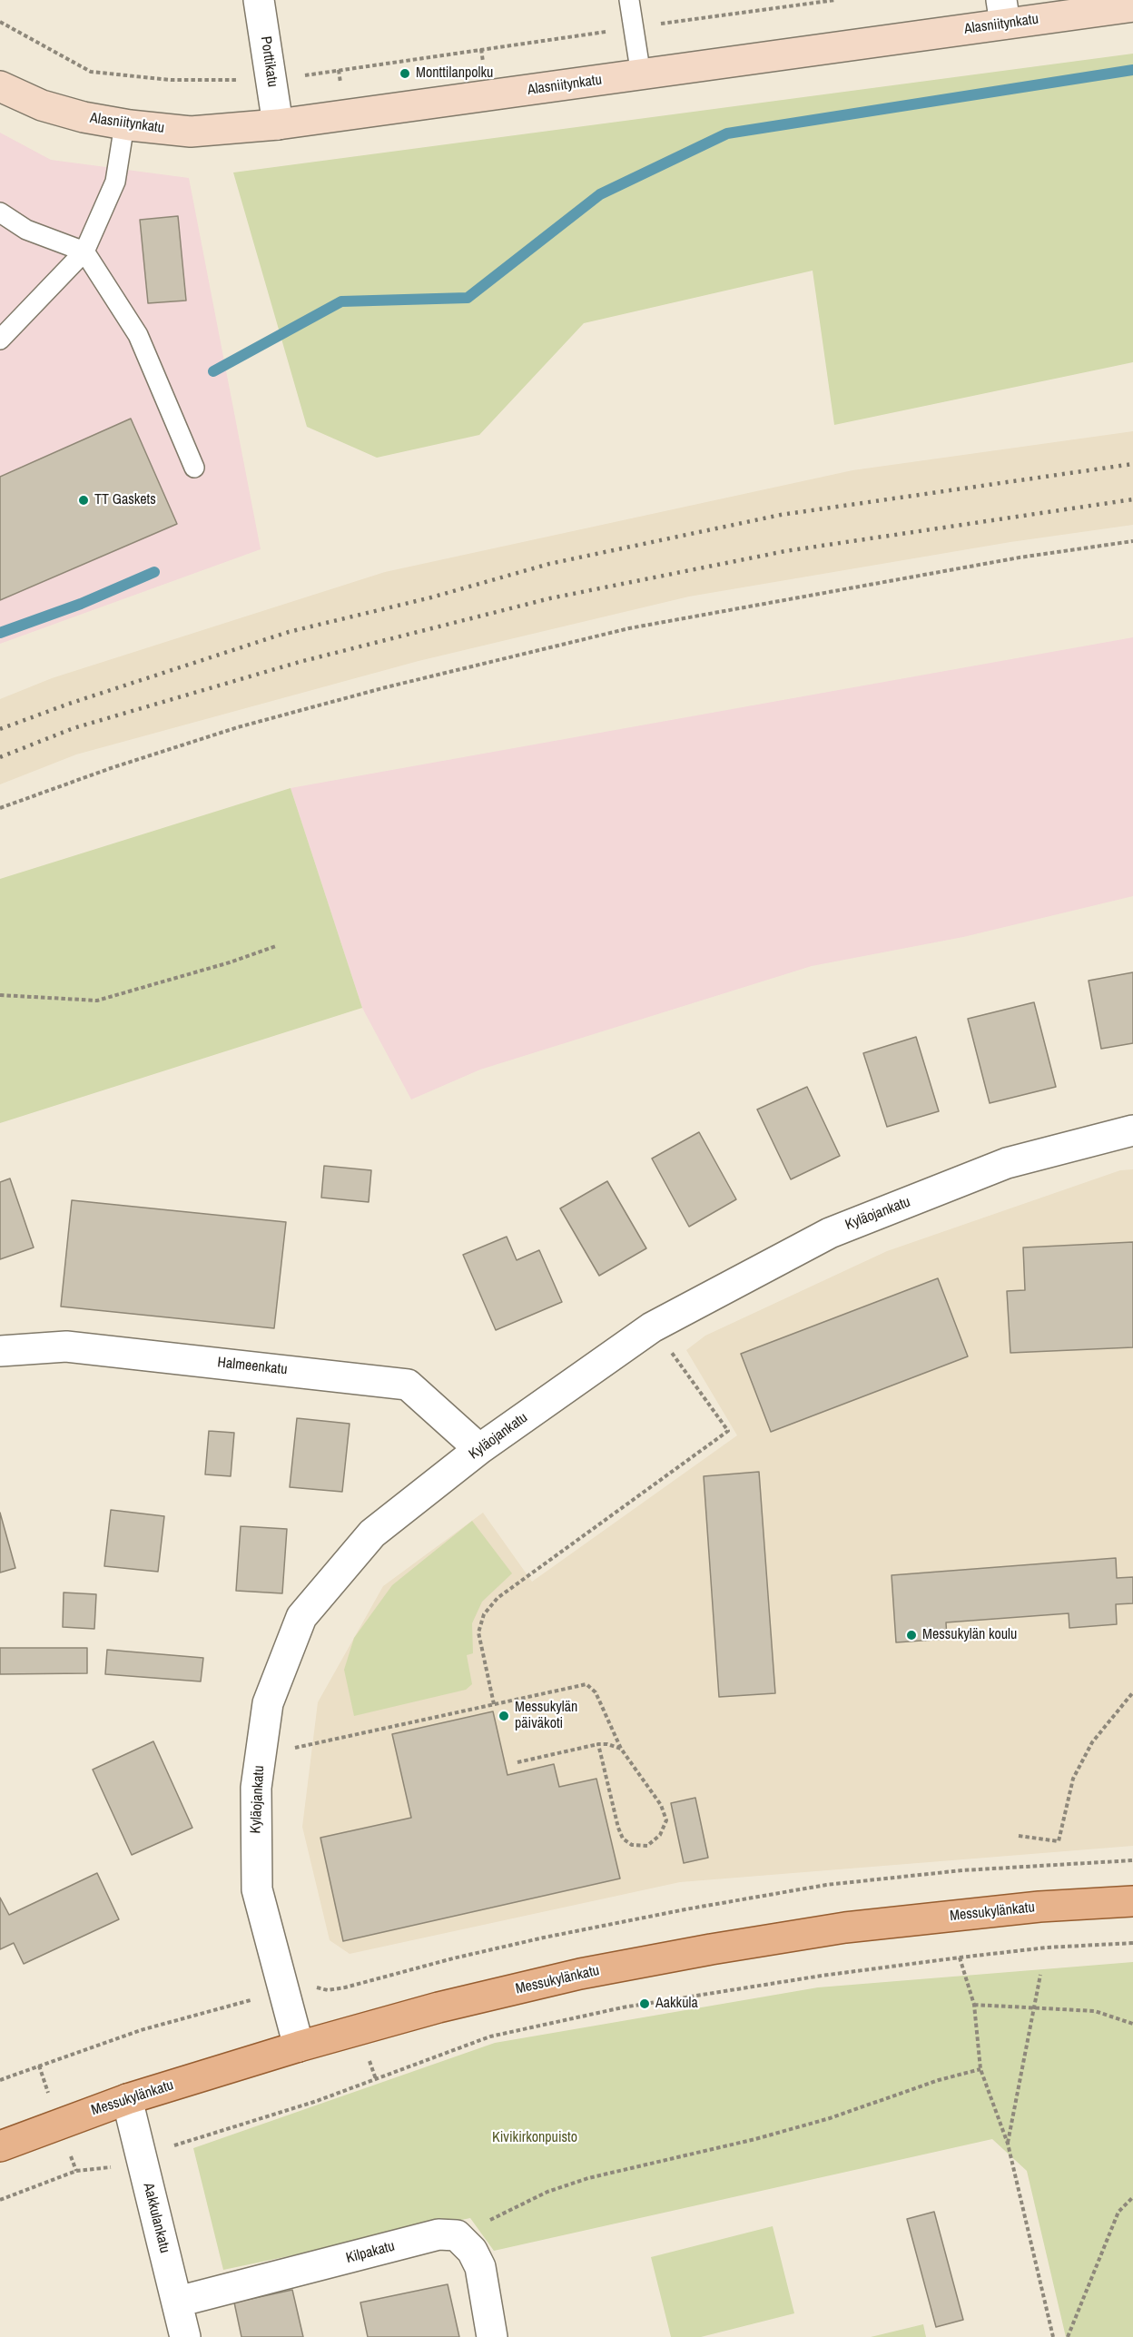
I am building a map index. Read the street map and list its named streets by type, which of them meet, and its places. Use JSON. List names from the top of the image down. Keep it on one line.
{"streets":{"main road":["Messukylänkatu"],"street":["Alasniitynkatu","Porttikatu","Kyläojankatu","Halmeenkatu","Aakkulankatu","Kilpakatu"]},"crossings":[["Alasniitynkatu","Porttikatu"],["Kyläojankatu","Halmeenkatu"],["Kyläojankatu","Messukylänkatu"],["Messukylänkatu","Aakkulankatu"],["Aakkulankatu","Kilpakatu"]],"parks":["Kivikirkonpuisto"],"places":["Monttilanpolku","TT Gaskets","Messukylän koulu","Messukylän päiväkoti","Aakkula"]}
